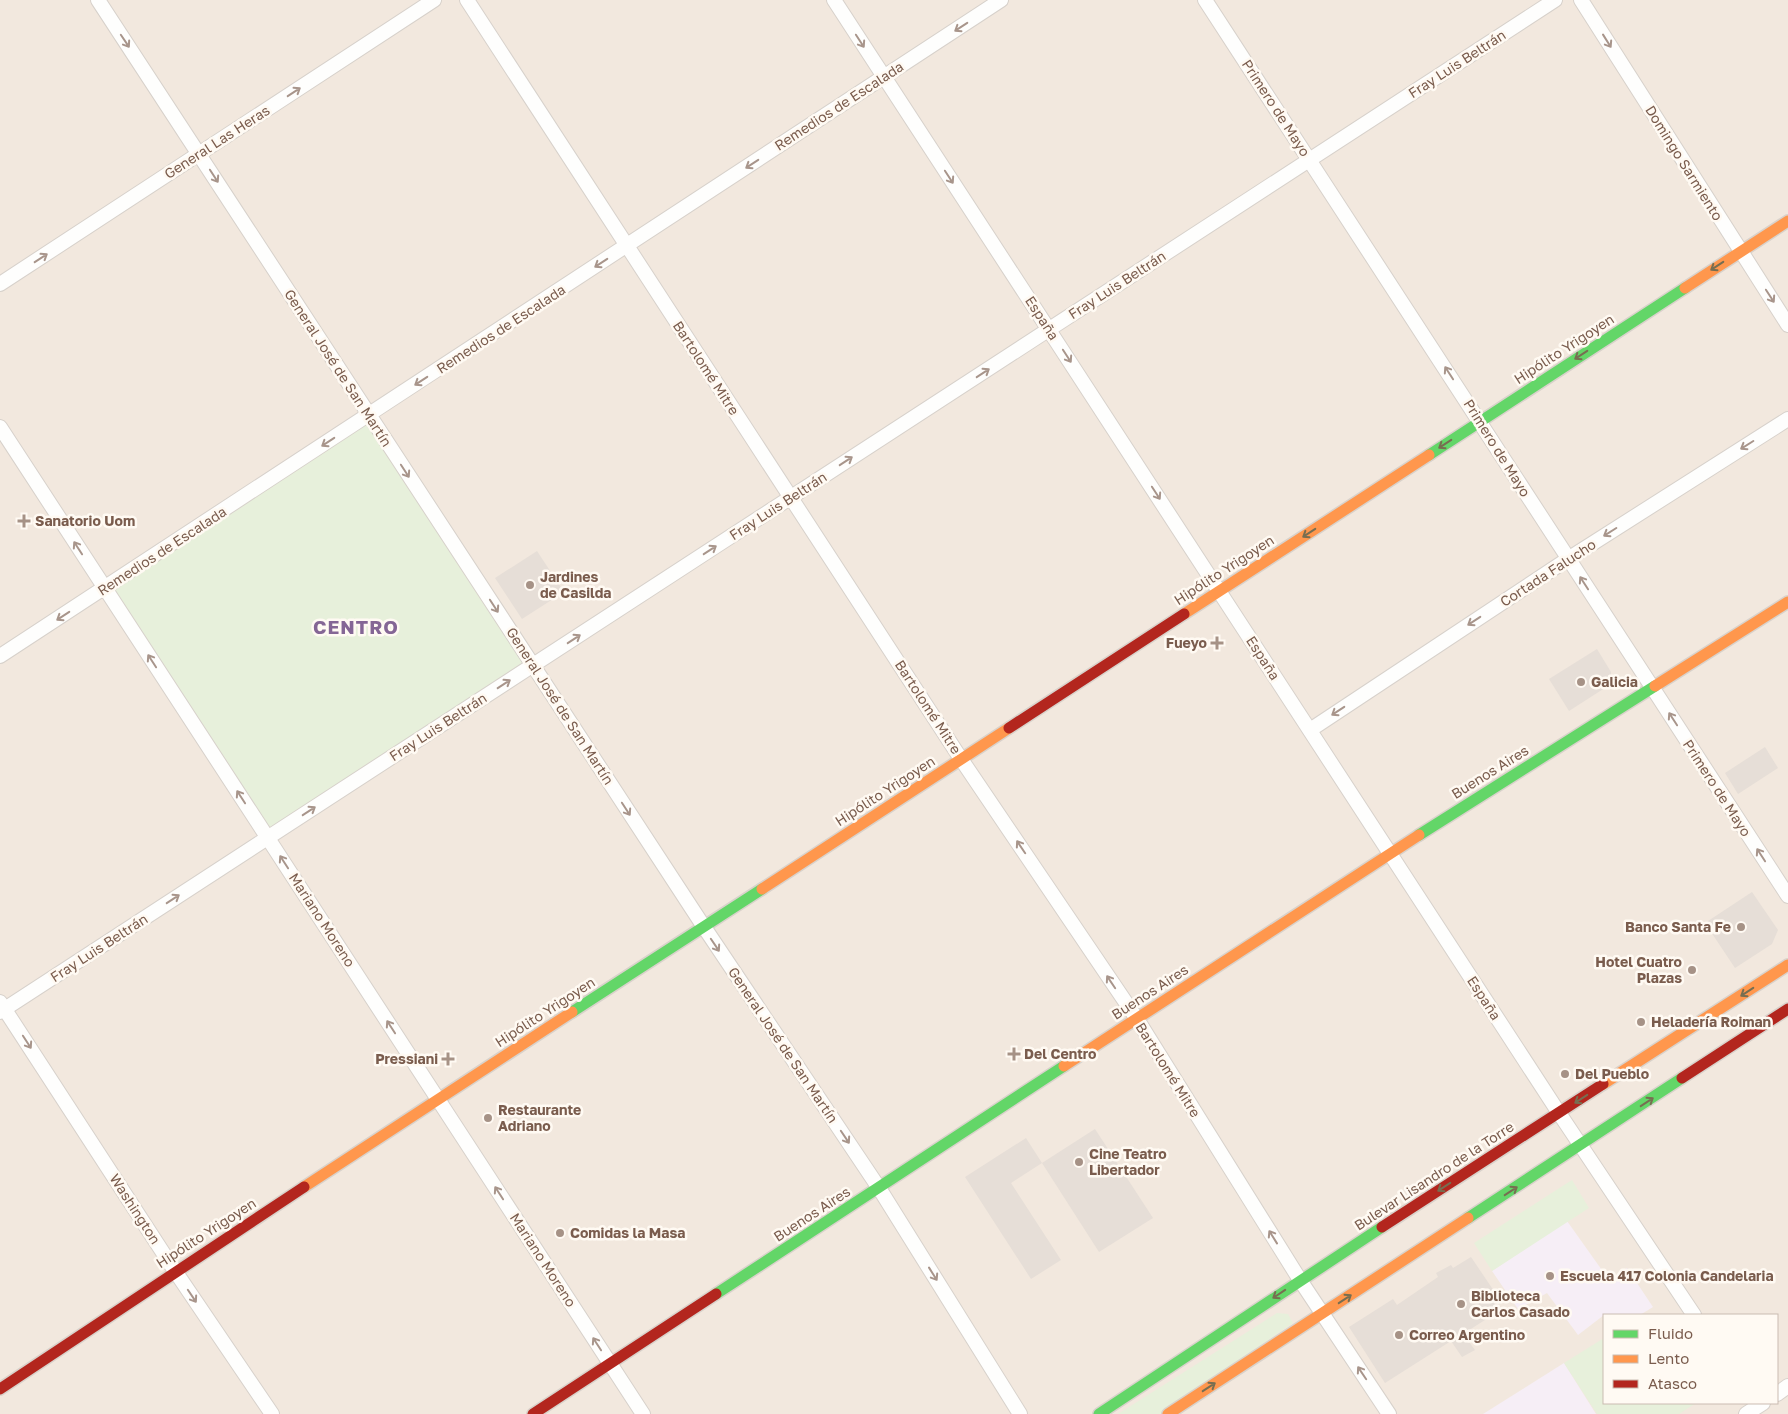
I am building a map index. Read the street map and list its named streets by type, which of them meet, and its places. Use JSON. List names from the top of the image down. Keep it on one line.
{"streets":{"street":["Fray Luis Beltrán","Remedios de Escalada","Primero de Mayo","General Las Heras","Domingo Sarmiento","España","Hipólito Yrigoyen","General José de San Martín","Bartolomé Mitre","Cortada Falucho","Buenos Aires","Mariano Moreno","Bulevar Lisandro de la Torre","Washington"]},"crossings":[["Fray Luis Beltrán","Primero de Mayo"],["Fray Luis Beltrán","España"],["Fray Luis Beltrán","General José de San Martín"],["Fray Luis Beltrán","Bartolomé Mitre"],["Fray Luis Beltrán","Mariano Moreno"],["Fray Luis Beltrán","Washington"],["Remedios de Escalada","España"],["Remedios de Escalada","General José de San Martín"],["Remedios de Escalada","Bartolomé Mitre"],["Remedios de Escalada","Mariano Moreno"],["Primero de Mayo","Hipólito Yrigoyen"],["Primero de Mayo","Cortada Falucho"],["Primero de Mayo","Buenos Aires"],["General Las Heras","General José de San Martín"],["Domingo Sarmiento","Hipólito Yrigoyen"],["España","Hipólito Yrigoyen"],["España","Cortada Falucho"],["España","Buenos Aires"],["España","Bulevar Lisandro de la Torre"],["Hipólito Yrigoyen","General José de San Martín"],["Hipólito Yrigoyen","Bartolomé Mitre"],["Hipólito Yrigoyen","Mariano Moreno"],["Hipólito Yrigoyen","Washington"],["General José de San Martín","Buenos Aires"],["Bartolomé Mitre","Buenos Aires"],["Bartolomé Mitre","Bulevar Lisandro de la Torre"],["Buenos Aires","Mariano Moreno"]],"one_way":["Fray Luis Beltrán","Remedios de Escalada","Primero de Mayo","General Las Heras","Domingo Sarmiento","España","General José de San Martín","Bartolomé Mitre","Cortada Falucho","Mariano Moreno","Washington"],"districts":["CENTRO"],"places":{"health":["Sanatorio Uom","Fueyo","Del Centro","Pressiani"],"other":["Jardines de Casilda","Galicia","Banco Santa Fe","Hotel Cuatro Plazas","Heladería Roiman","Del Pueblo","Restaurante Adriano","Cine Teatro Libertador","Comidas la Masa","Escuela 417 Colonia Candelaria","Biblioteca Carlos Casado","Correo Argentino"]},"legend":["Fluido","Lento","Atasco"]}
